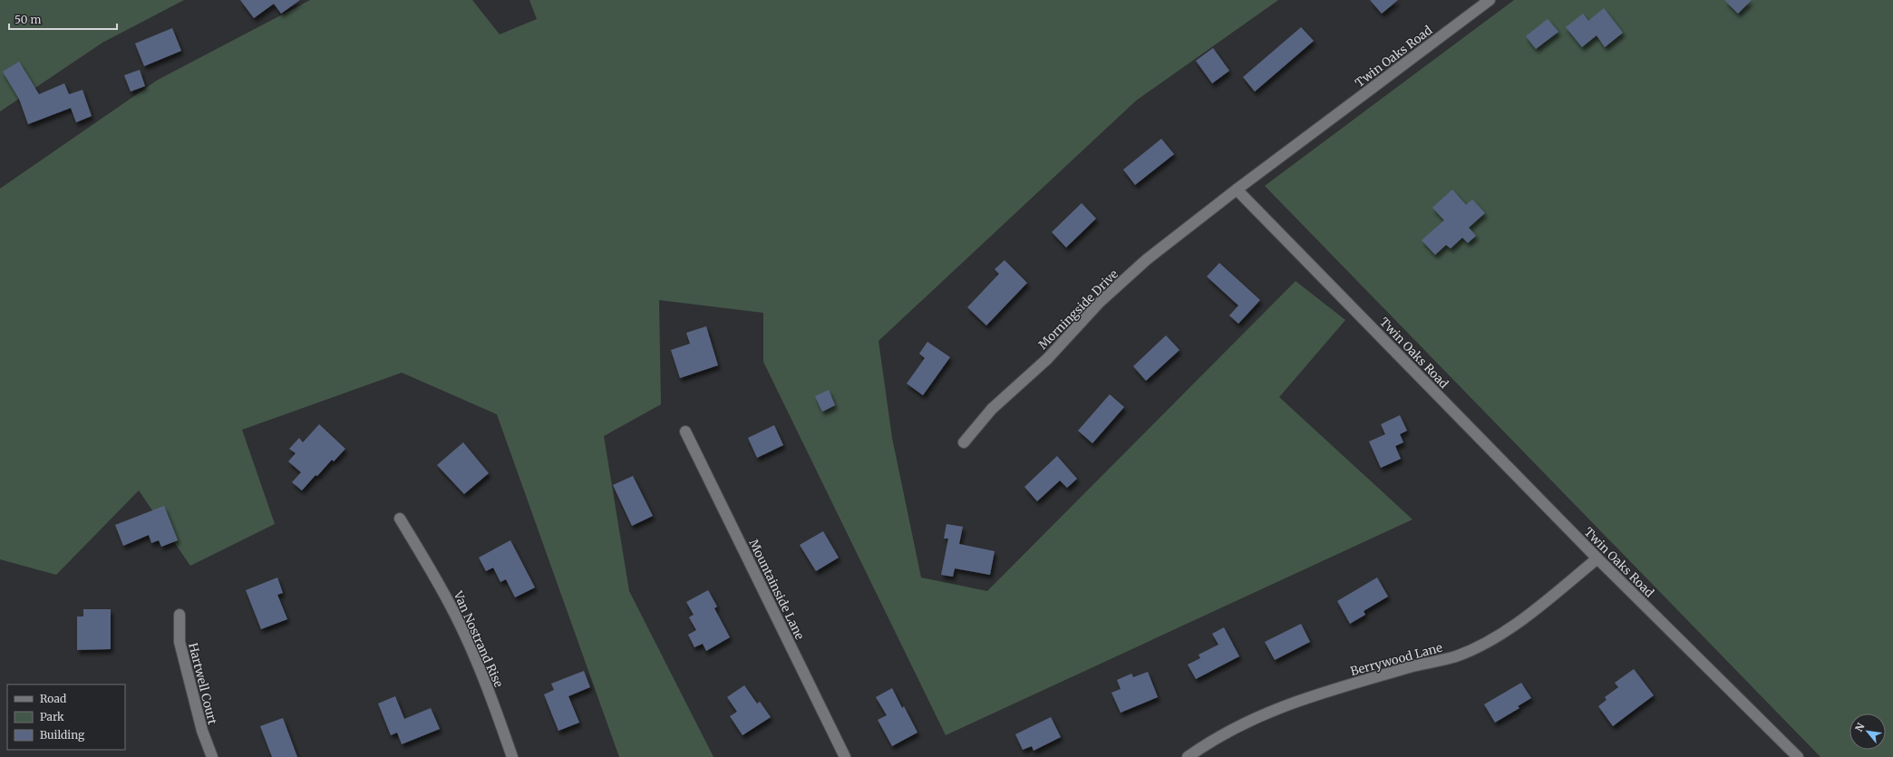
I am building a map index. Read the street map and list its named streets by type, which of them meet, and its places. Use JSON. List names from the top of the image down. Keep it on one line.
{"streets":{"street":["Twin Oaks Road","Morningside Drive","Mountainside Lane","Van Nostrand Rise","Berrywood Lane","Hartwell Court"]},"crossings":[["Twin Oaks Road","Morningside Drive"],["Twin Oaks Road","Berrywood Lane"]],"legend":["Road","Park","Building"],"scale_bar":"50 m","north":"top left"}
